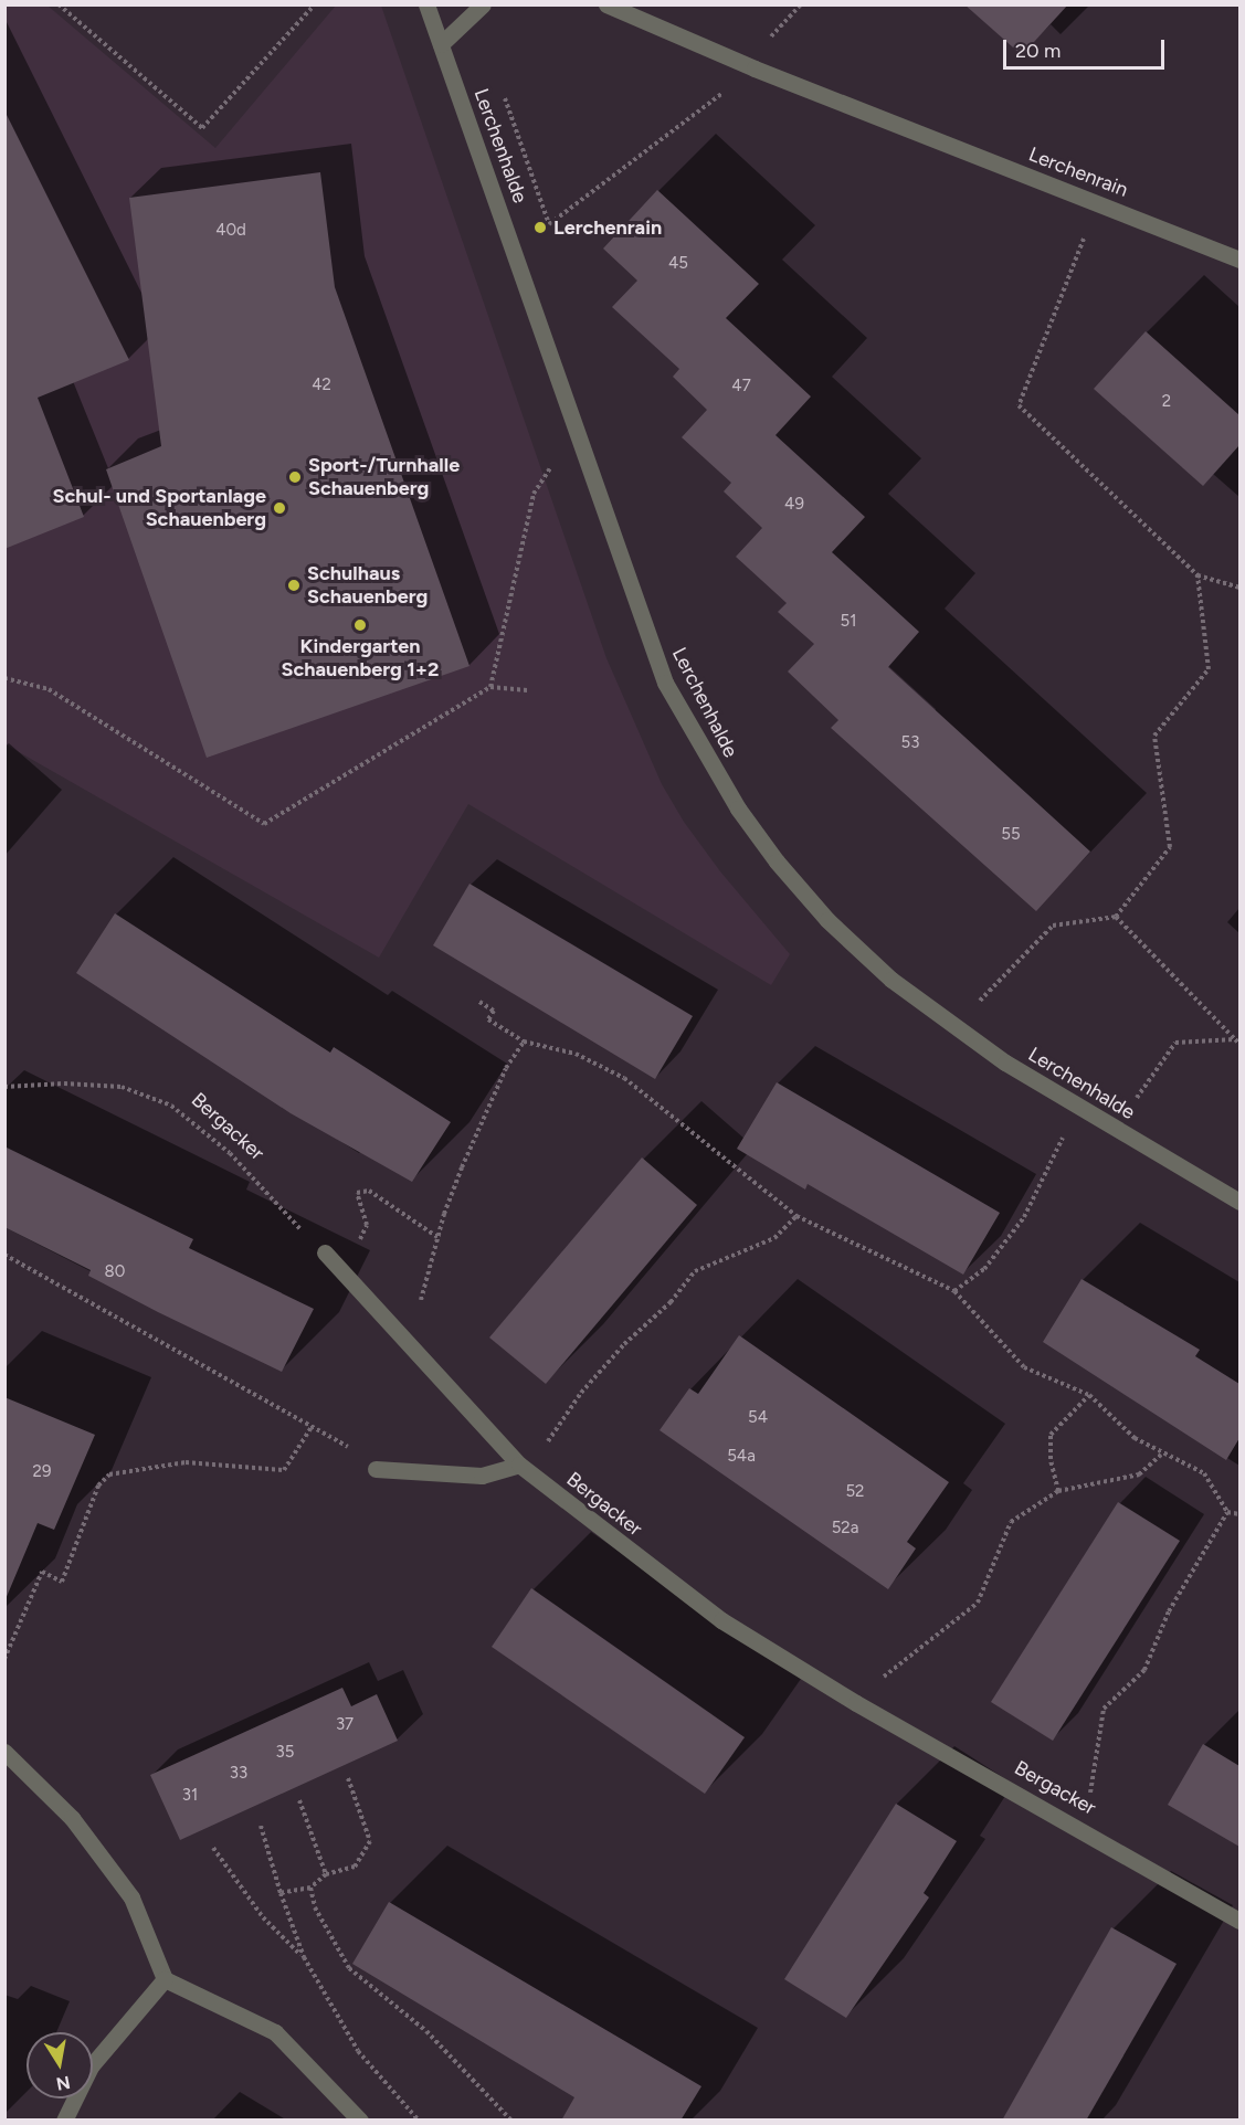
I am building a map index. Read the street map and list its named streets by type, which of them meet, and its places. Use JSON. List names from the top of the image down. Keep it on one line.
{"streets":{"street":["Lerchenhalde","Lerchenrain","Bergacker"]},"places":["Lerchenrain","Sport-/Turnhalle Schauenberg","Schul- und Sportanlage Schauenberg","Schulhaus Schauenberg","Kindergarten Schauenberg 1+2"],"house_numbers":["40d","45","42","47","2","49","51","53","55","80","54","54a","29","52","52a","37","35","33","31"],"scale_bar":"20 m","north":"bottom"}
